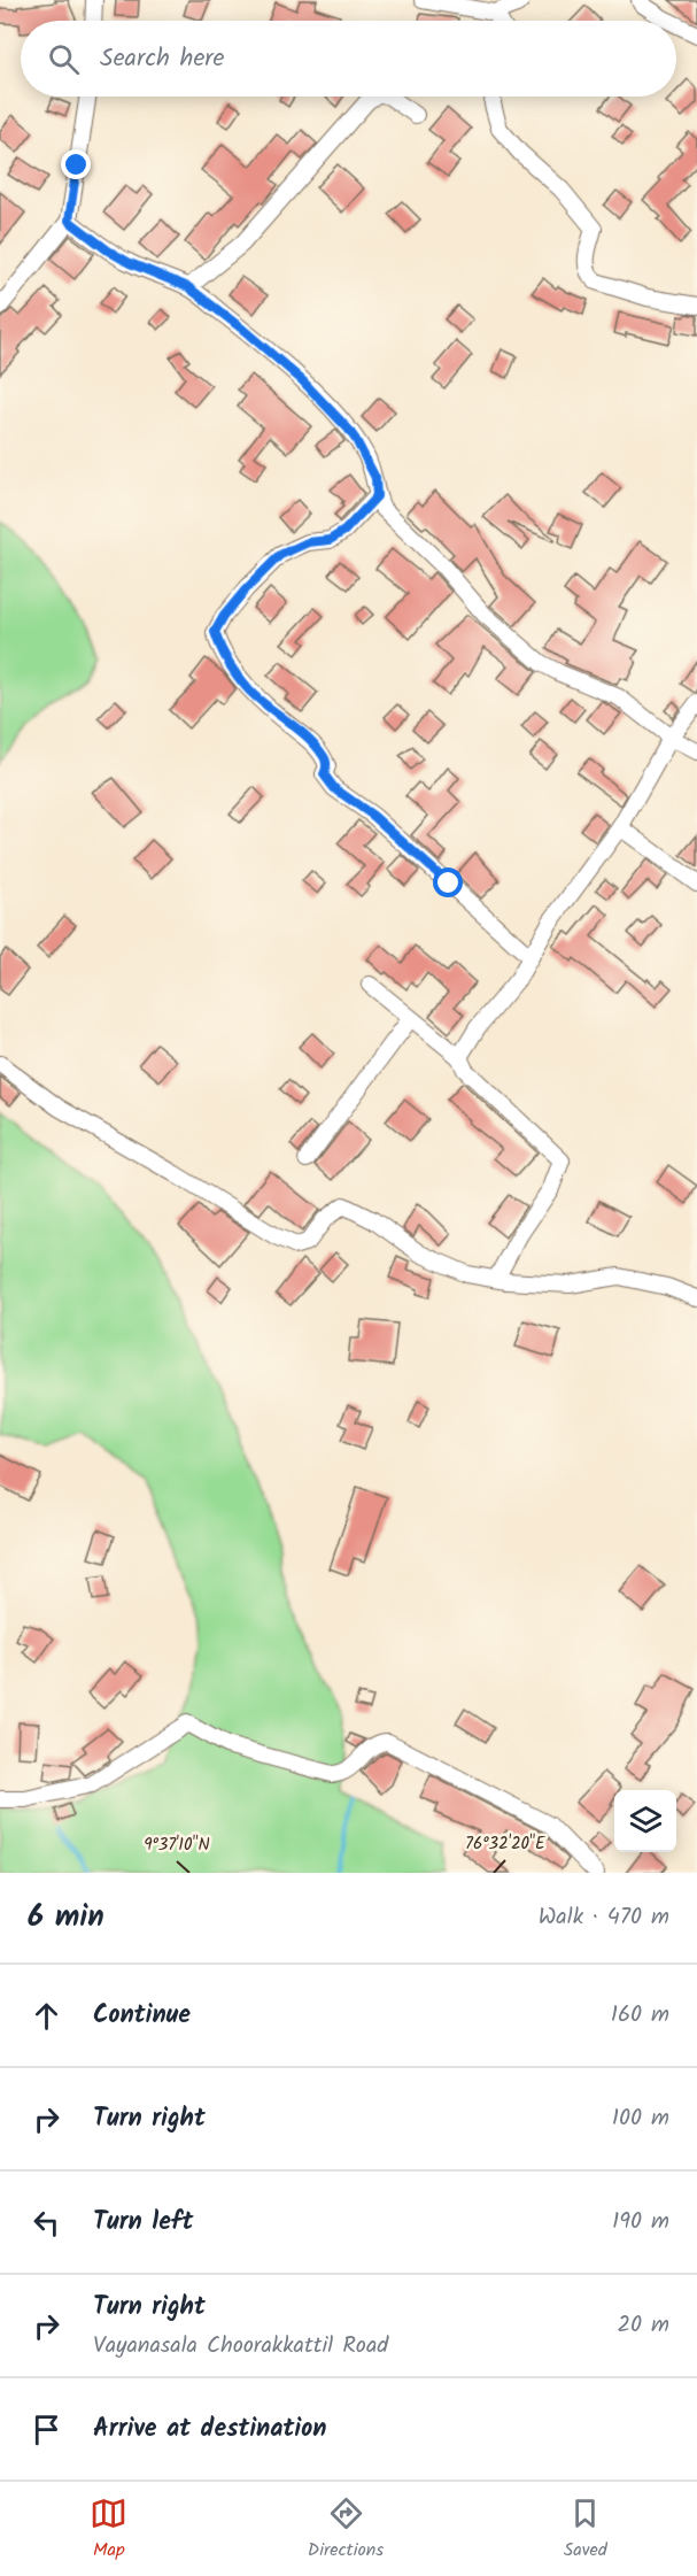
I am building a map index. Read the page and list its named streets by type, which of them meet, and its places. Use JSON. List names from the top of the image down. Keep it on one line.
{"page":{"search":"Search here","heading":["6 min","Walk · 470 m"],"list":[["Continue","160 m"],["Turn right","100 m"],["Turn left","190 m"],["Turn right","Vayanasala Choorakkattil Road","20 m"],"Arrive at destination"],"nav":["Map","Directions","Saved"]},"coordinates":["76°32'20\"E","9°37'10\"N"]}
